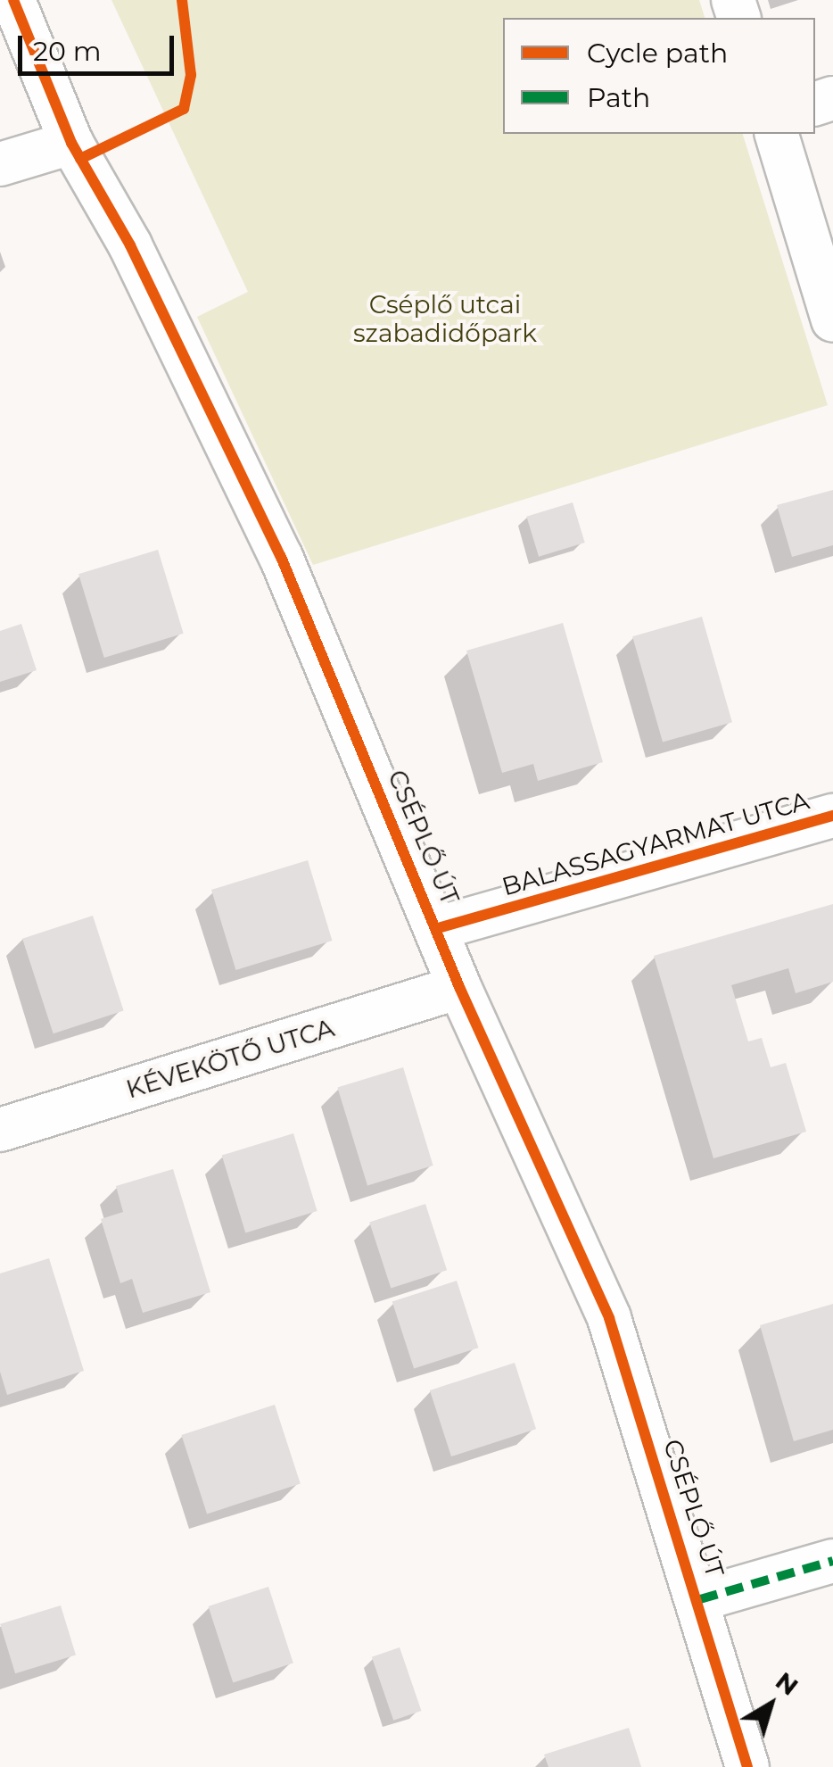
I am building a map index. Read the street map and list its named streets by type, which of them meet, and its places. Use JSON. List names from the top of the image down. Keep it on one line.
{"streets":{"street":["CSÉPLŐ ÚT","BALASSAGYARMAT UTCA","KÉVEKÖTŐ UTCA"]},"crossings":[["CSÉPLŐ ÚT","BALASSAGYARMAT UTCA"],["CSÉPLŐ ÚT","KÉVEKÖTŐ UTCA"]],"parks":["Cséplő utcai szabadidőpark"],"legend":["Cycle path","Path"],"scale_bar":"20 m","north":"top right"}
